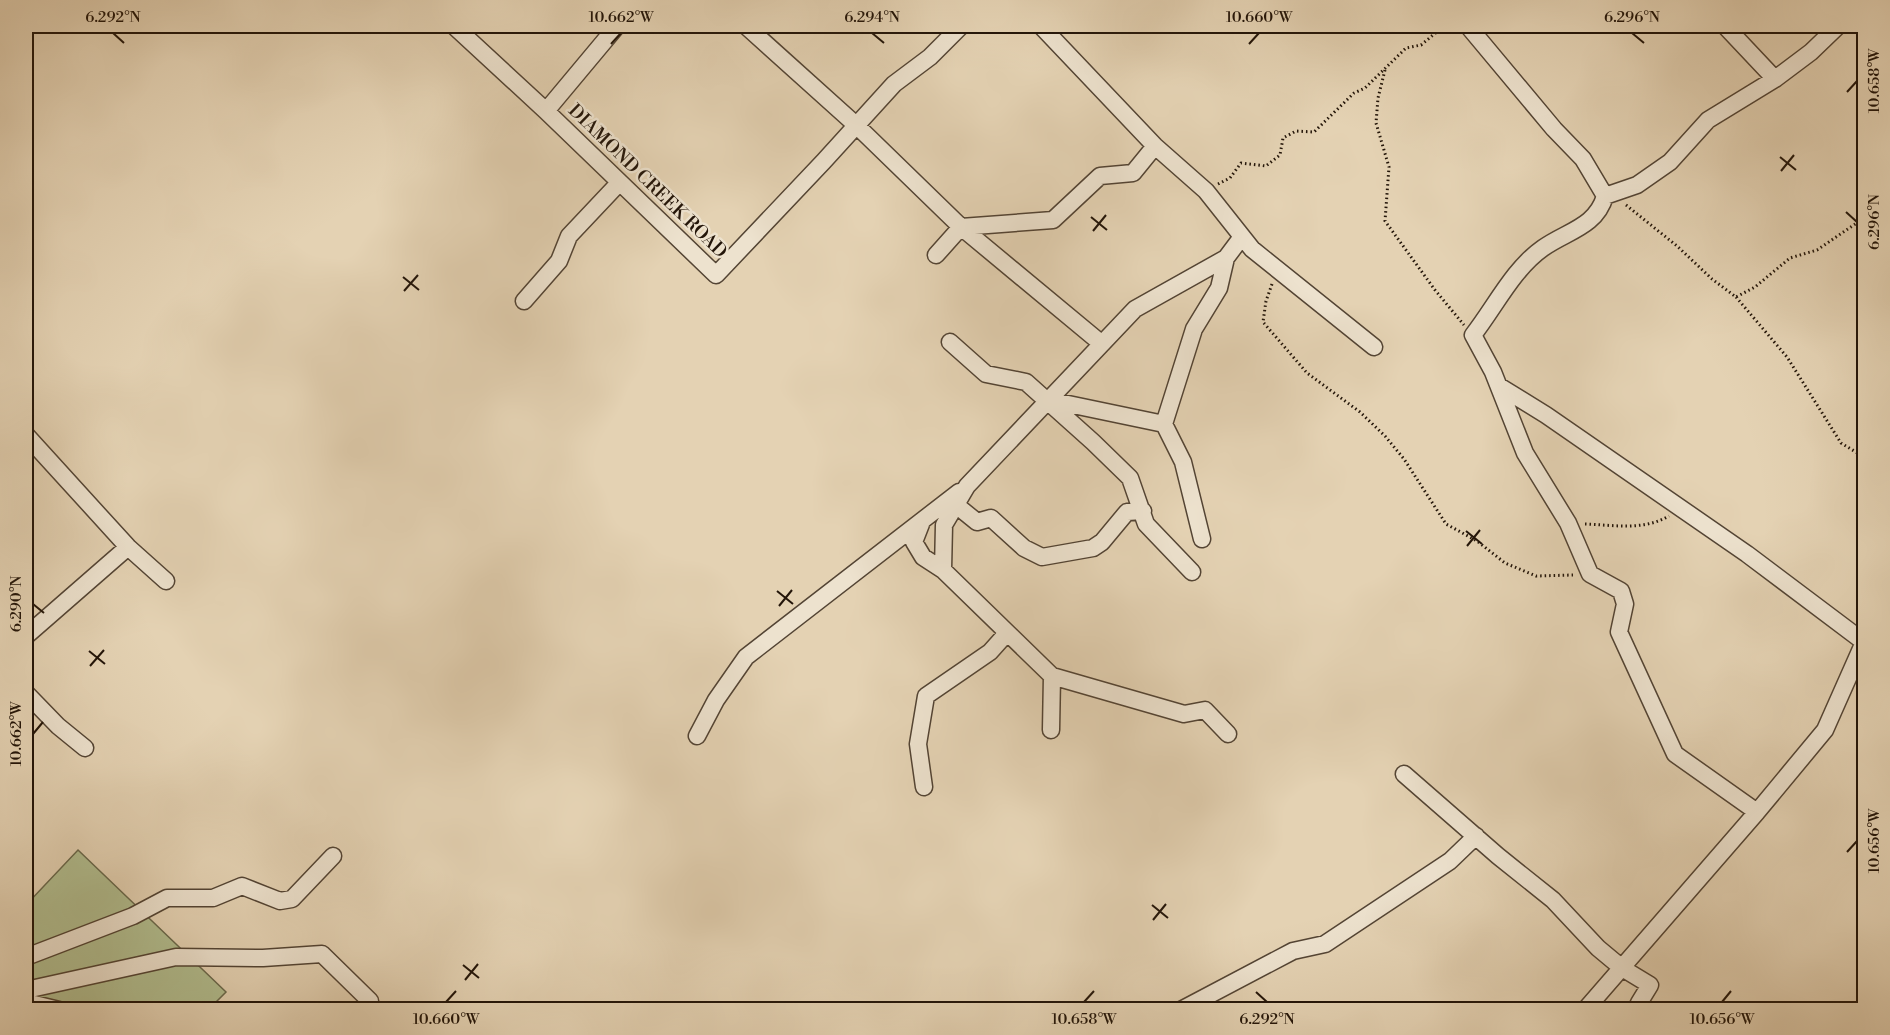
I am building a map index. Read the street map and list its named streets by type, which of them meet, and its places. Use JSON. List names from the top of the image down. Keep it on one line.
{"streets":{"street":["DIAMOND CREEK ROAD"]},"coordinates":["6.292°N","10.662°W","6.294°N","10.660°W","6.296°N","10.658°W","6.290°N","10.656°W"]}
